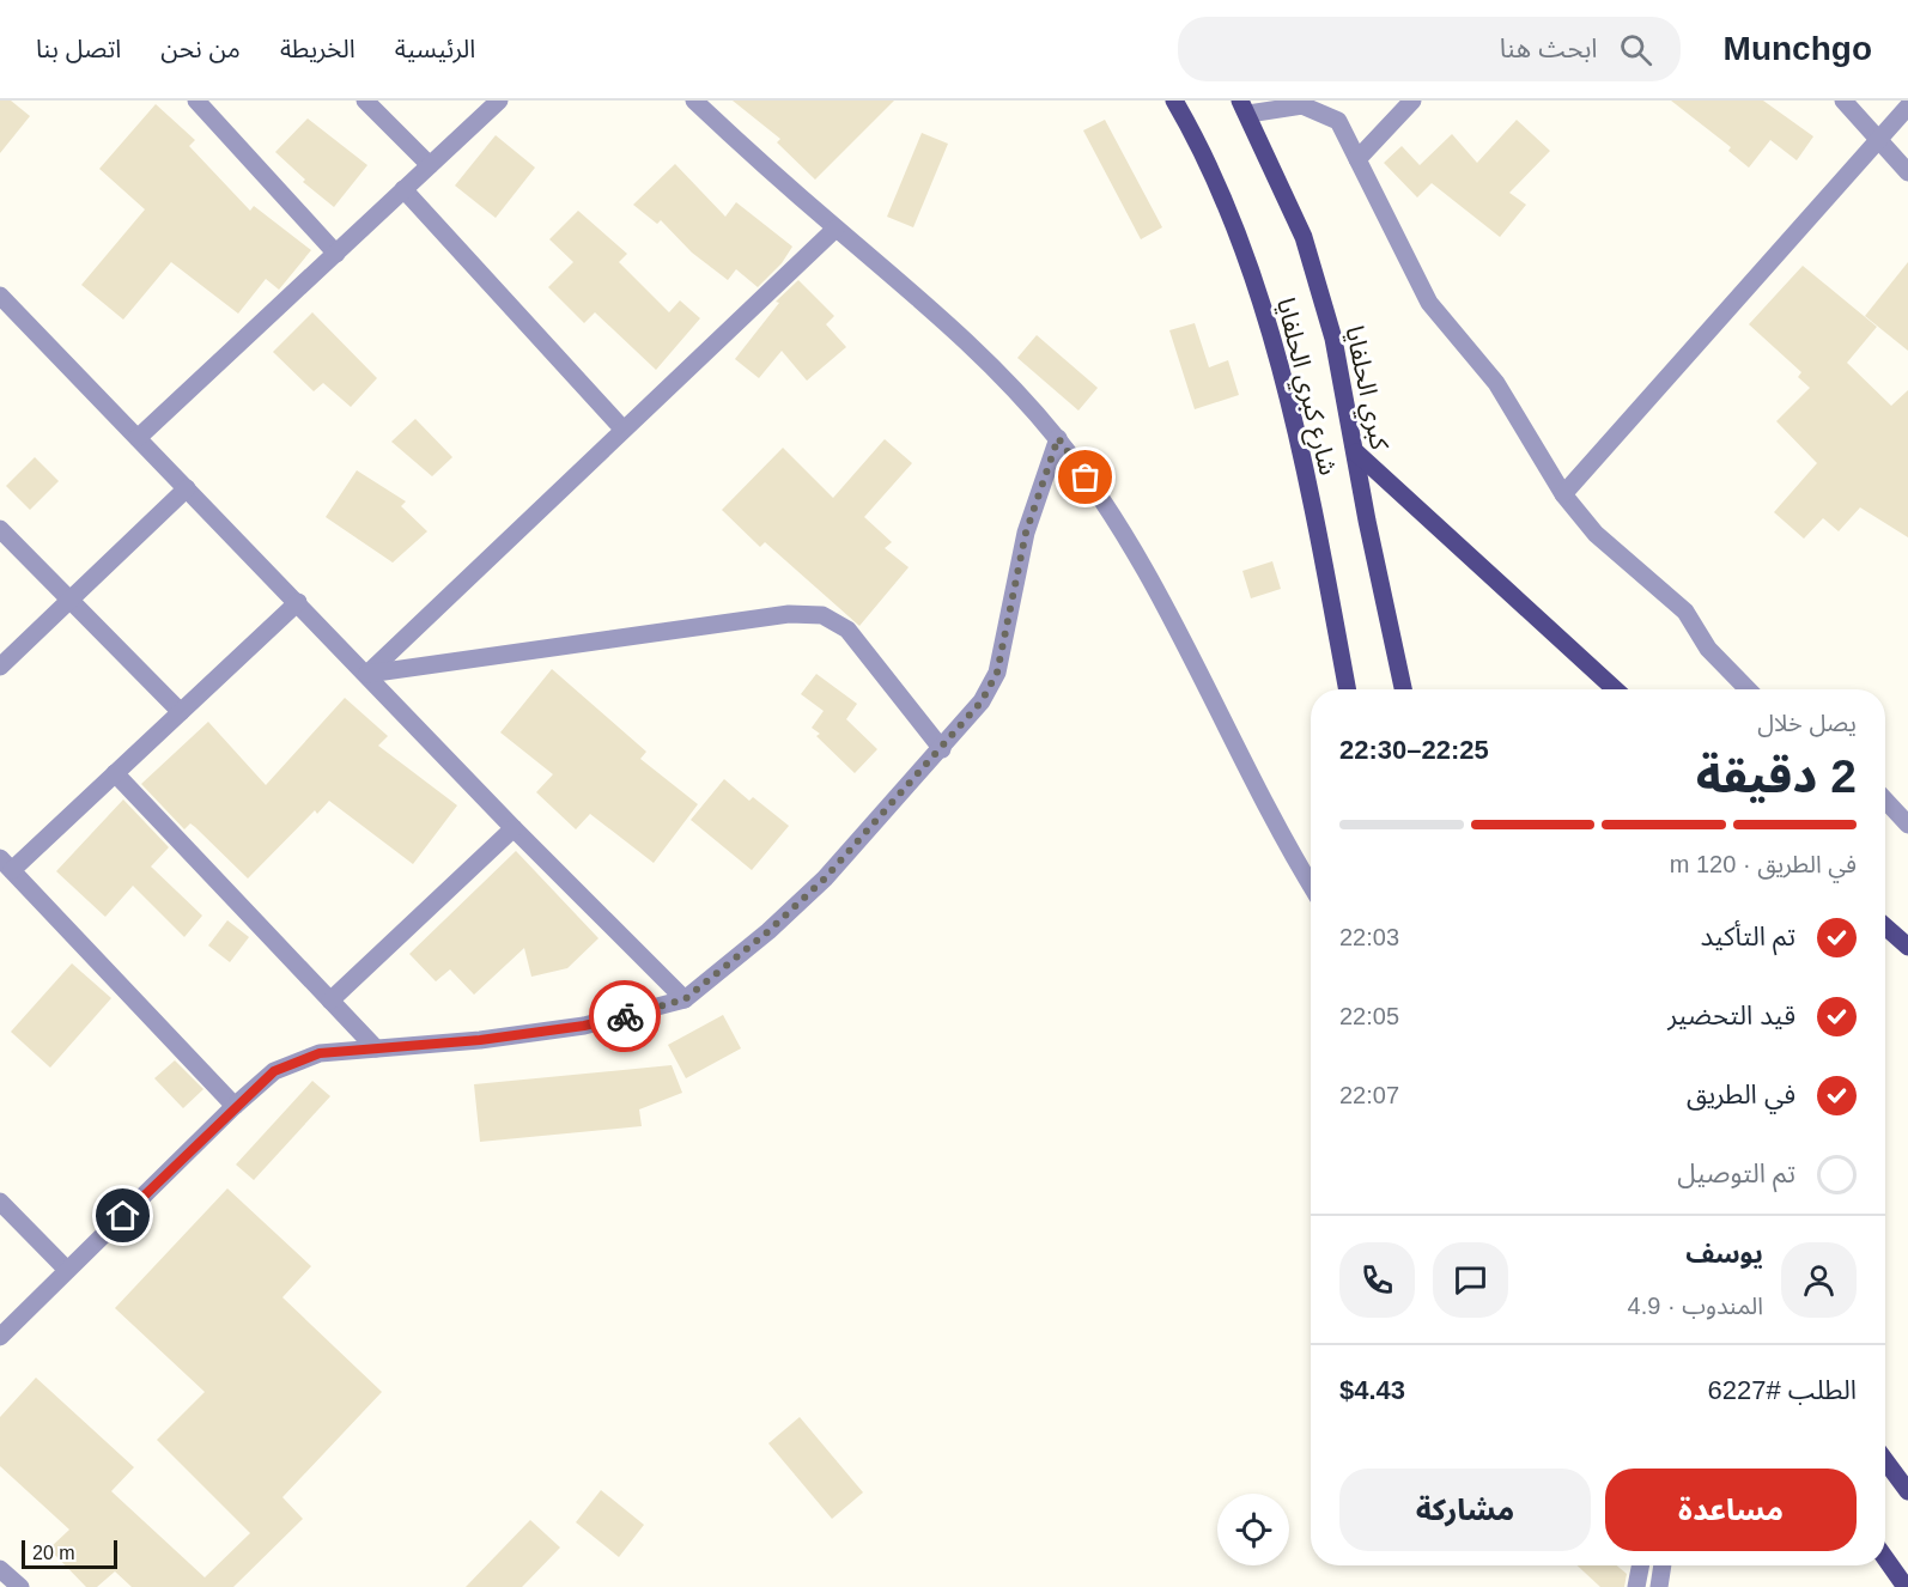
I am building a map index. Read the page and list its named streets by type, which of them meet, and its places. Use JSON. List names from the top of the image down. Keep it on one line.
{"streets":{"main road":["شارع كبري الحلفايا","كبري الحلفايا"]},"scale_bar":"20 m","page":{"header":"Munchgo","search":"ابحث هنا","nav":["الرئيسية","الخريطة","من نحن","اتصل بنا"],"heading":["2 دقيقة","يصل خلال","22:25–22:30"],"panel":["يوسف","المندوب · 4.9","الطلب #6227","$4.43"],"bar":"في الطريق · 120 m","list":[["تم التأكيد","22:03"],["قيد التحضير","22:05"],["في الطريق","22:07"],"تم التوصيل"],"buttons":["مساعدة","مشاركة"],"scale":"20 m"}}
